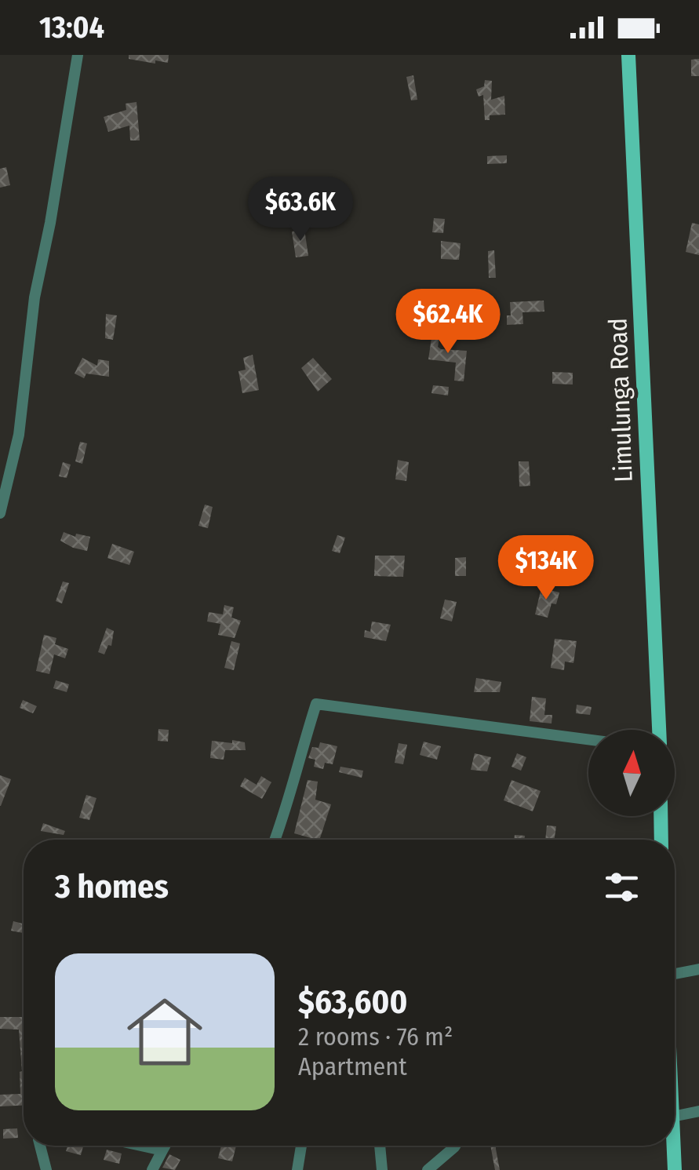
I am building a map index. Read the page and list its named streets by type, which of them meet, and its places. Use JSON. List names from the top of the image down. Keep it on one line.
{"streets":{"main road":["Limulunga Road"]},"north":"top","page":{"status":"13:04","price":["$63.6K","$62.4K","$134K"],"heading":"3 homes","list":[{"name":"$63,600","note":"2 rooms · 76 m² · Apartment"}]}}
